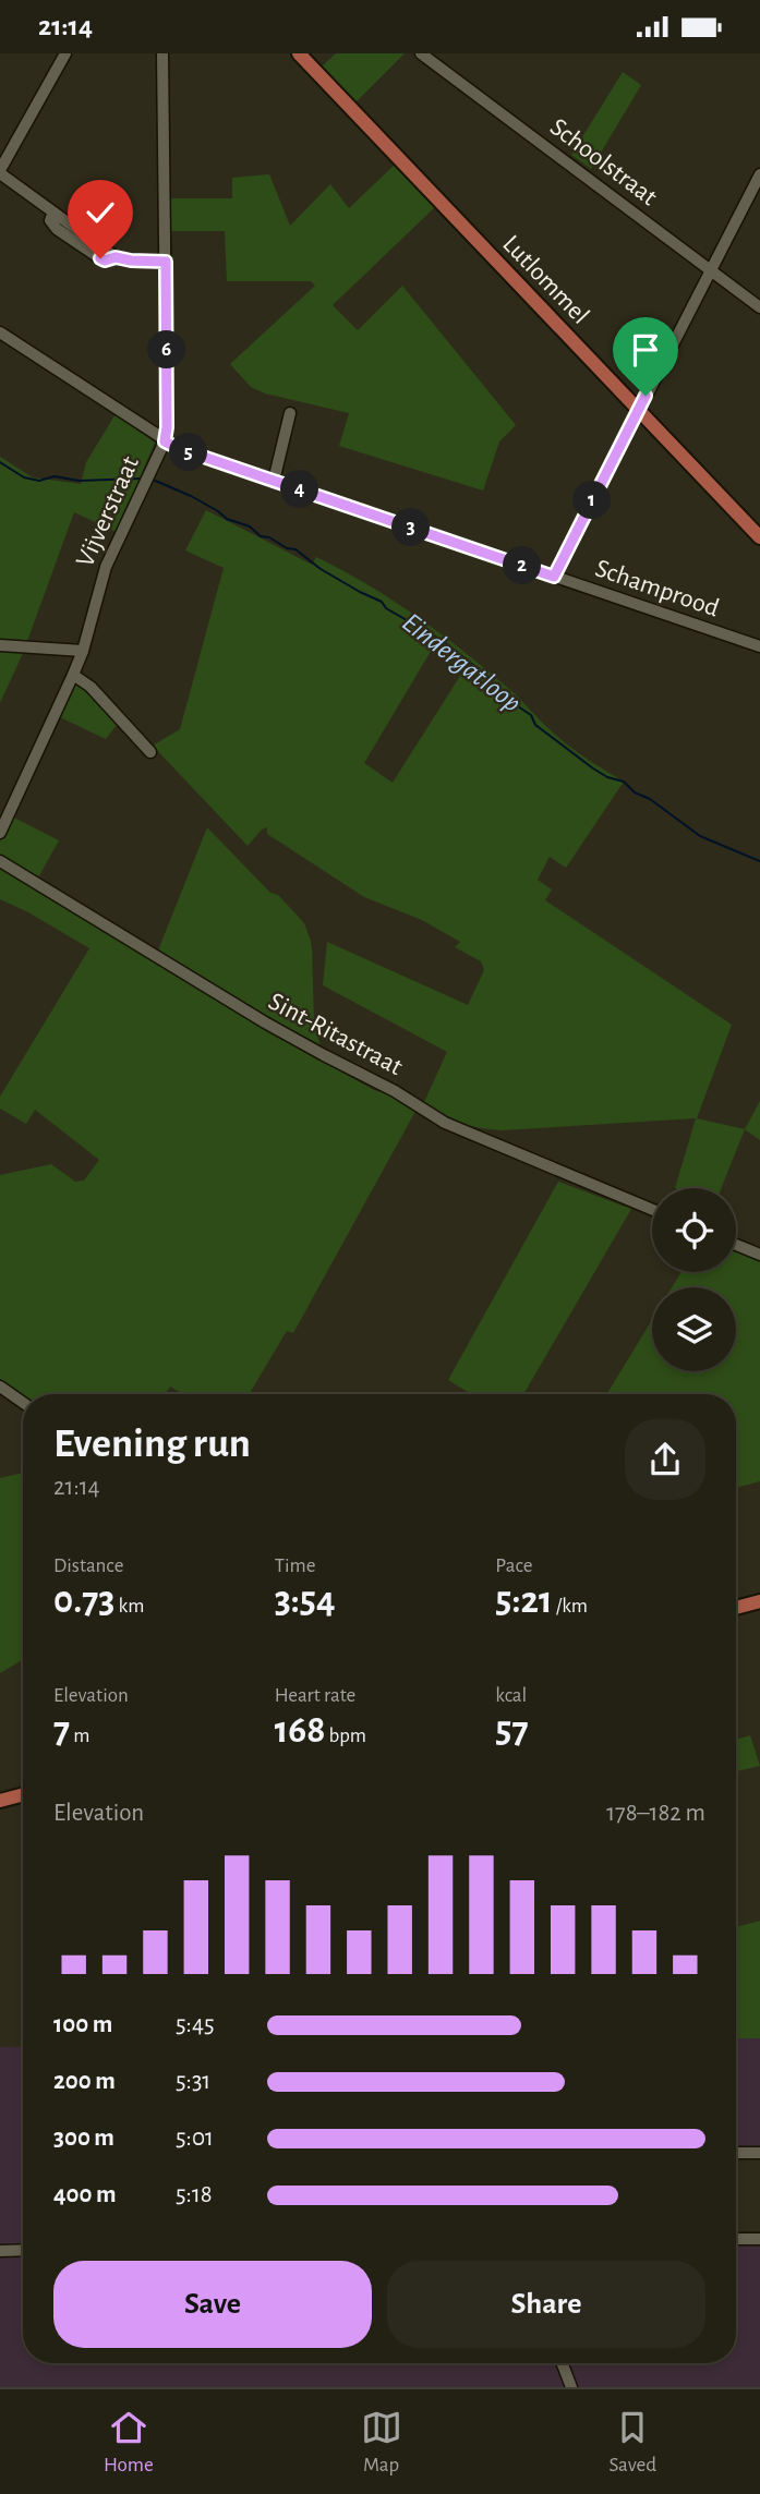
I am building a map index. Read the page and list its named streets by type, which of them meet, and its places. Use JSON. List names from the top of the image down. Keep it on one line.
{"streets":{"main road":["Lutlommel"],"street":["Schoolstraat","Vijverstraat","Schamprood","Sint-Ritastraat"]},"crossings":[["Vijverstraat","Schamprood"]],"water":["Eindergatloop"],"page":{"status":"21:14","pins":["6","5","4","1","3","2"],"heading":["Evening run","21:14"],"stats":[["Distance","0.73 km"],["Time","3:54"],["Pace","5:21 /km"],["Elevation","7 m"],["Heart rate","168 bpm"],["kcal","57"]],"chart":["Elevation","178–182 m"],"list":[{"name":"100 m","note":"5:45"},{"name":"200 m","note":"5:31"},{"name":"300 m","note":"5:01"},{"name":"400 m","note":"5:18"}],"buttons":["Save","Share"],"tabs":["Home","Map","Saved"]}}
